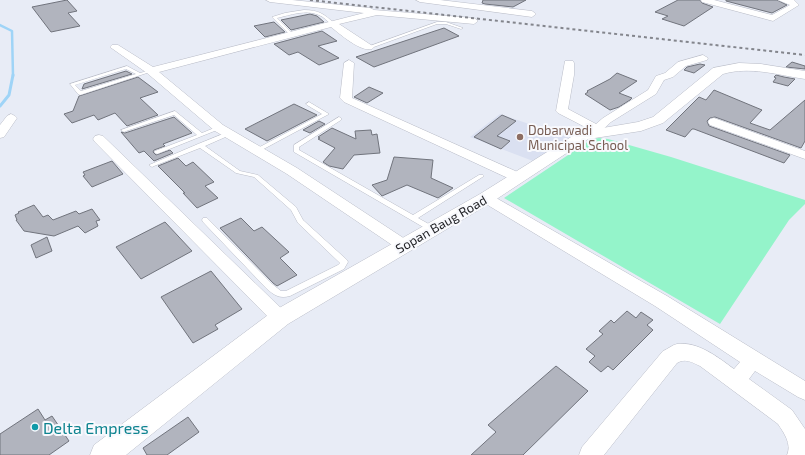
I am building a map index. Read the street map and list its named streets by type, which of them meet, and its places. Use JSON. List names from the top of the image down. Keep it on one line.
{"streets":{"street":["Sopan Baug Road"]},"places":["Dobarwadi Municipal School","Delta Empress"]}
